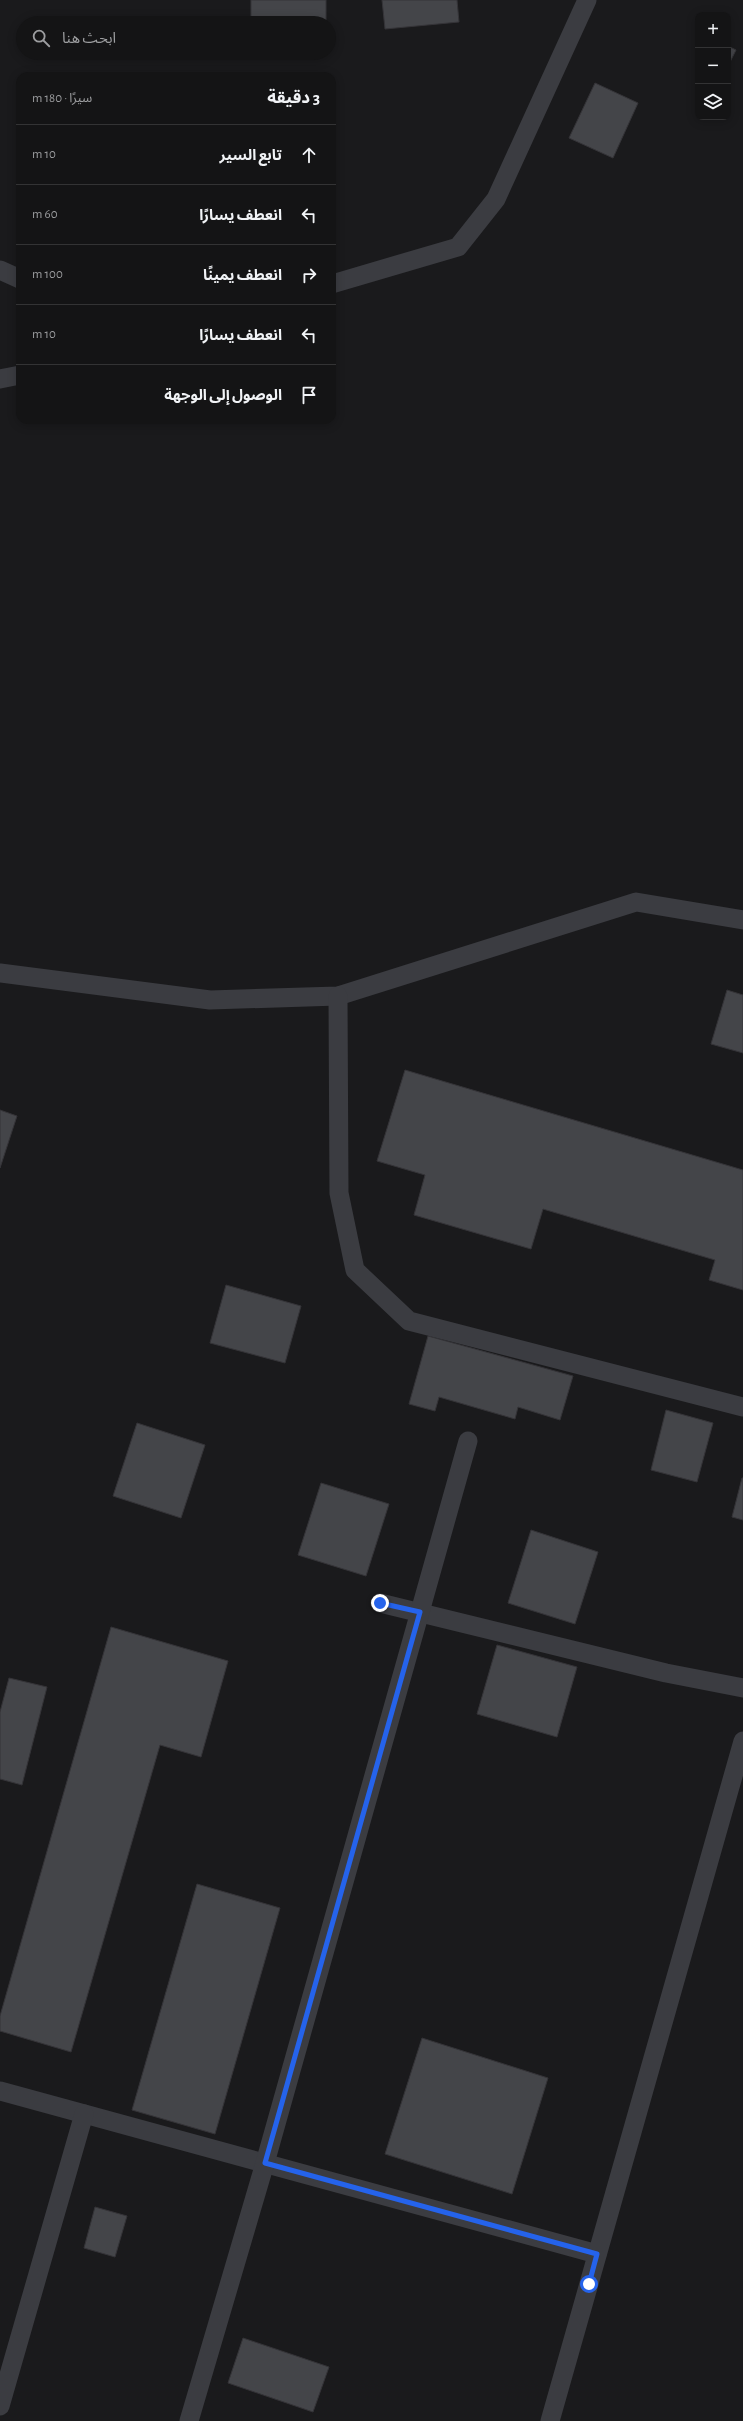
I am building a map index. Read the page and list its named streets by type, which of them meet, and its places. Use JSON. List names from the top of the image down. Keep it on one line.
{"page":{"map_buttons":["+","−"],"search":"ابحث هنا","heading":["3 دقيقة","سيرًا · 180 m"],"list":[["تابع السير","10 m"],["انعطف يسارًا","60 m"],["انعطف يمينًا","100 m"],["انعطف يسارًا","10 m"],"الوصول إلى الوجهة"]}}
